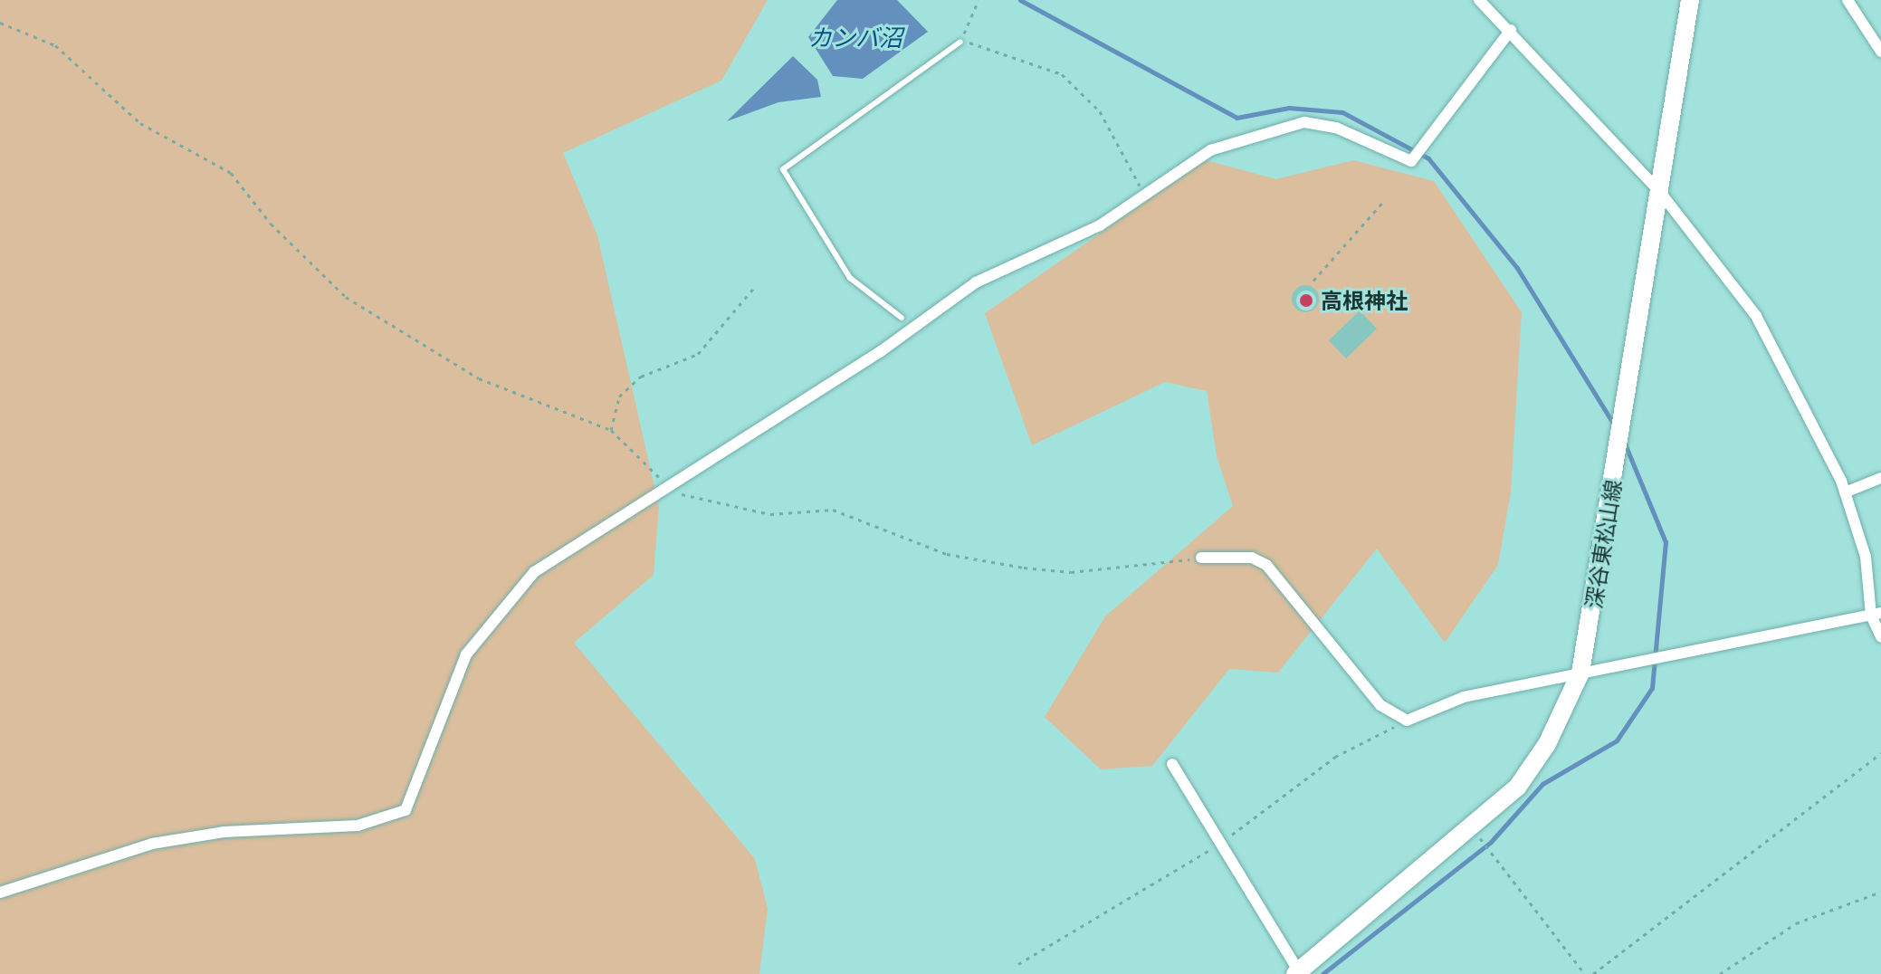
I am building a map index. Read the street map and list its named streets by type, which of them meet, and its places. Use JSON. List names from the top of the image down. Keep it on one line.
{"streets":{"main road":["深谷東松山線"]},"water":["カンバ沼"],"places":["高根神社"]}
